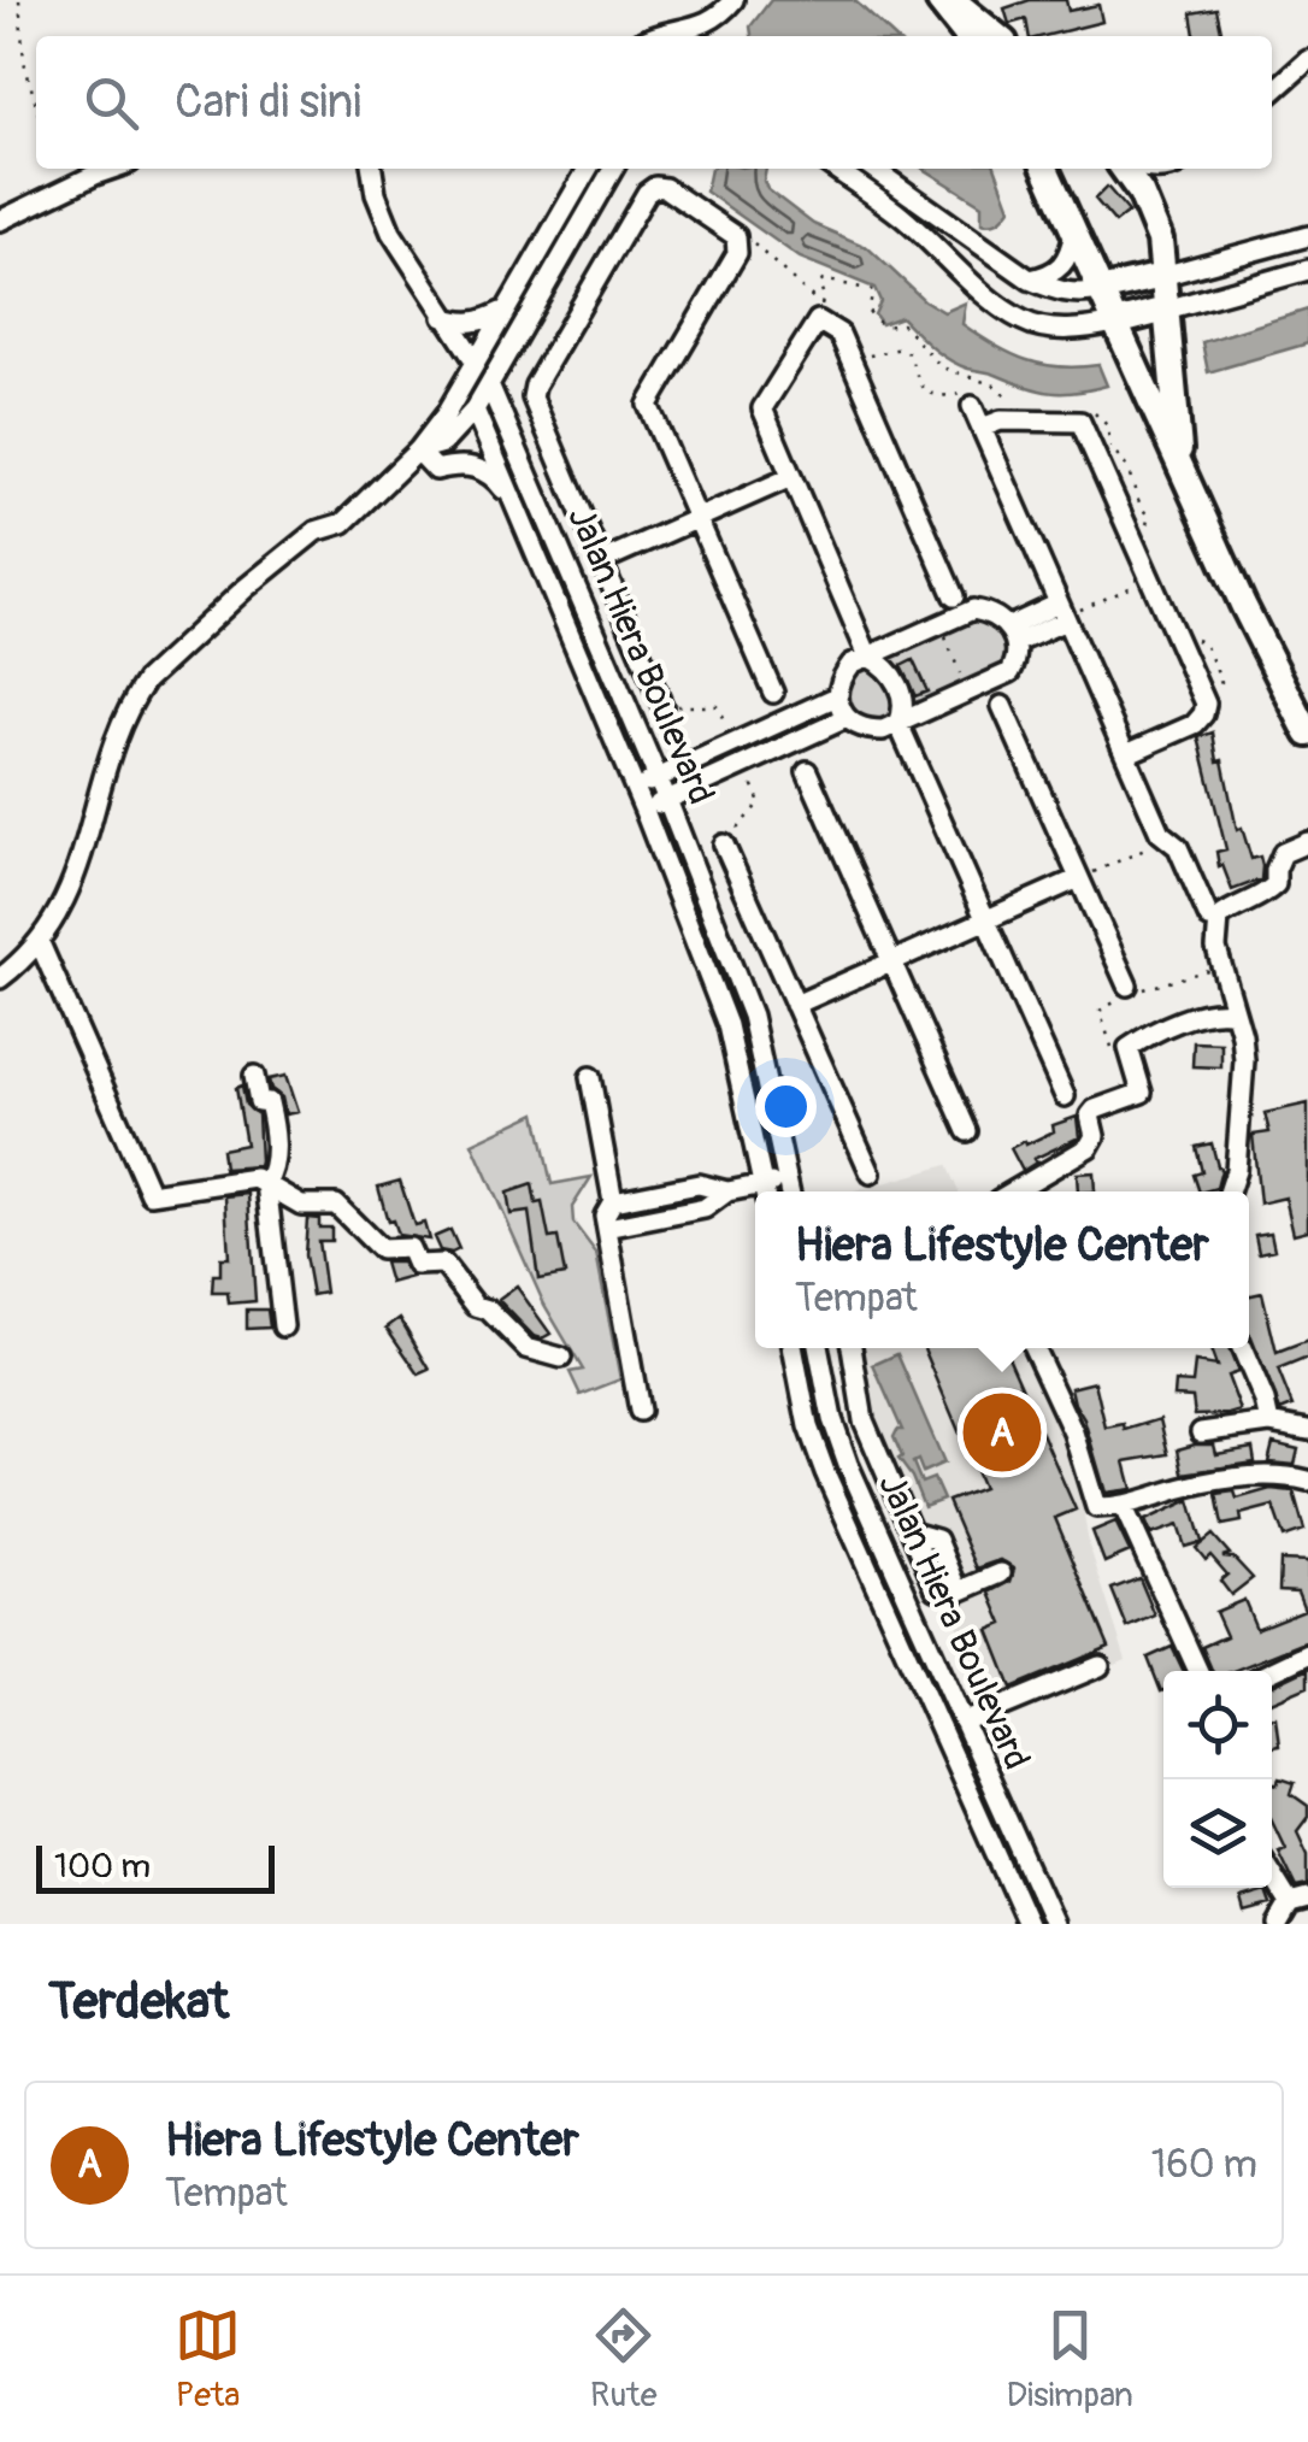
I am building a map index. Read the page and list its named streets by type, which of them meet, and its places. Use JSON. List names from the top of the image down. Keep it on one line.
{"streets":{"street":["Jalan Hiera Boulevard"]},"scale_bar":"100 m","page":{"search":"Cari di sini","popup":["Hiera Lifestyle Center","Tempat"],"pins":"A","scale":"100 m","heading":"Terdekat","list":[{"mark":"A","name":"Hiera Lifestyle Center","note":"Tempat","value":"160 m"}],"nav":["Peta","Rute","Disimpan"]}}
